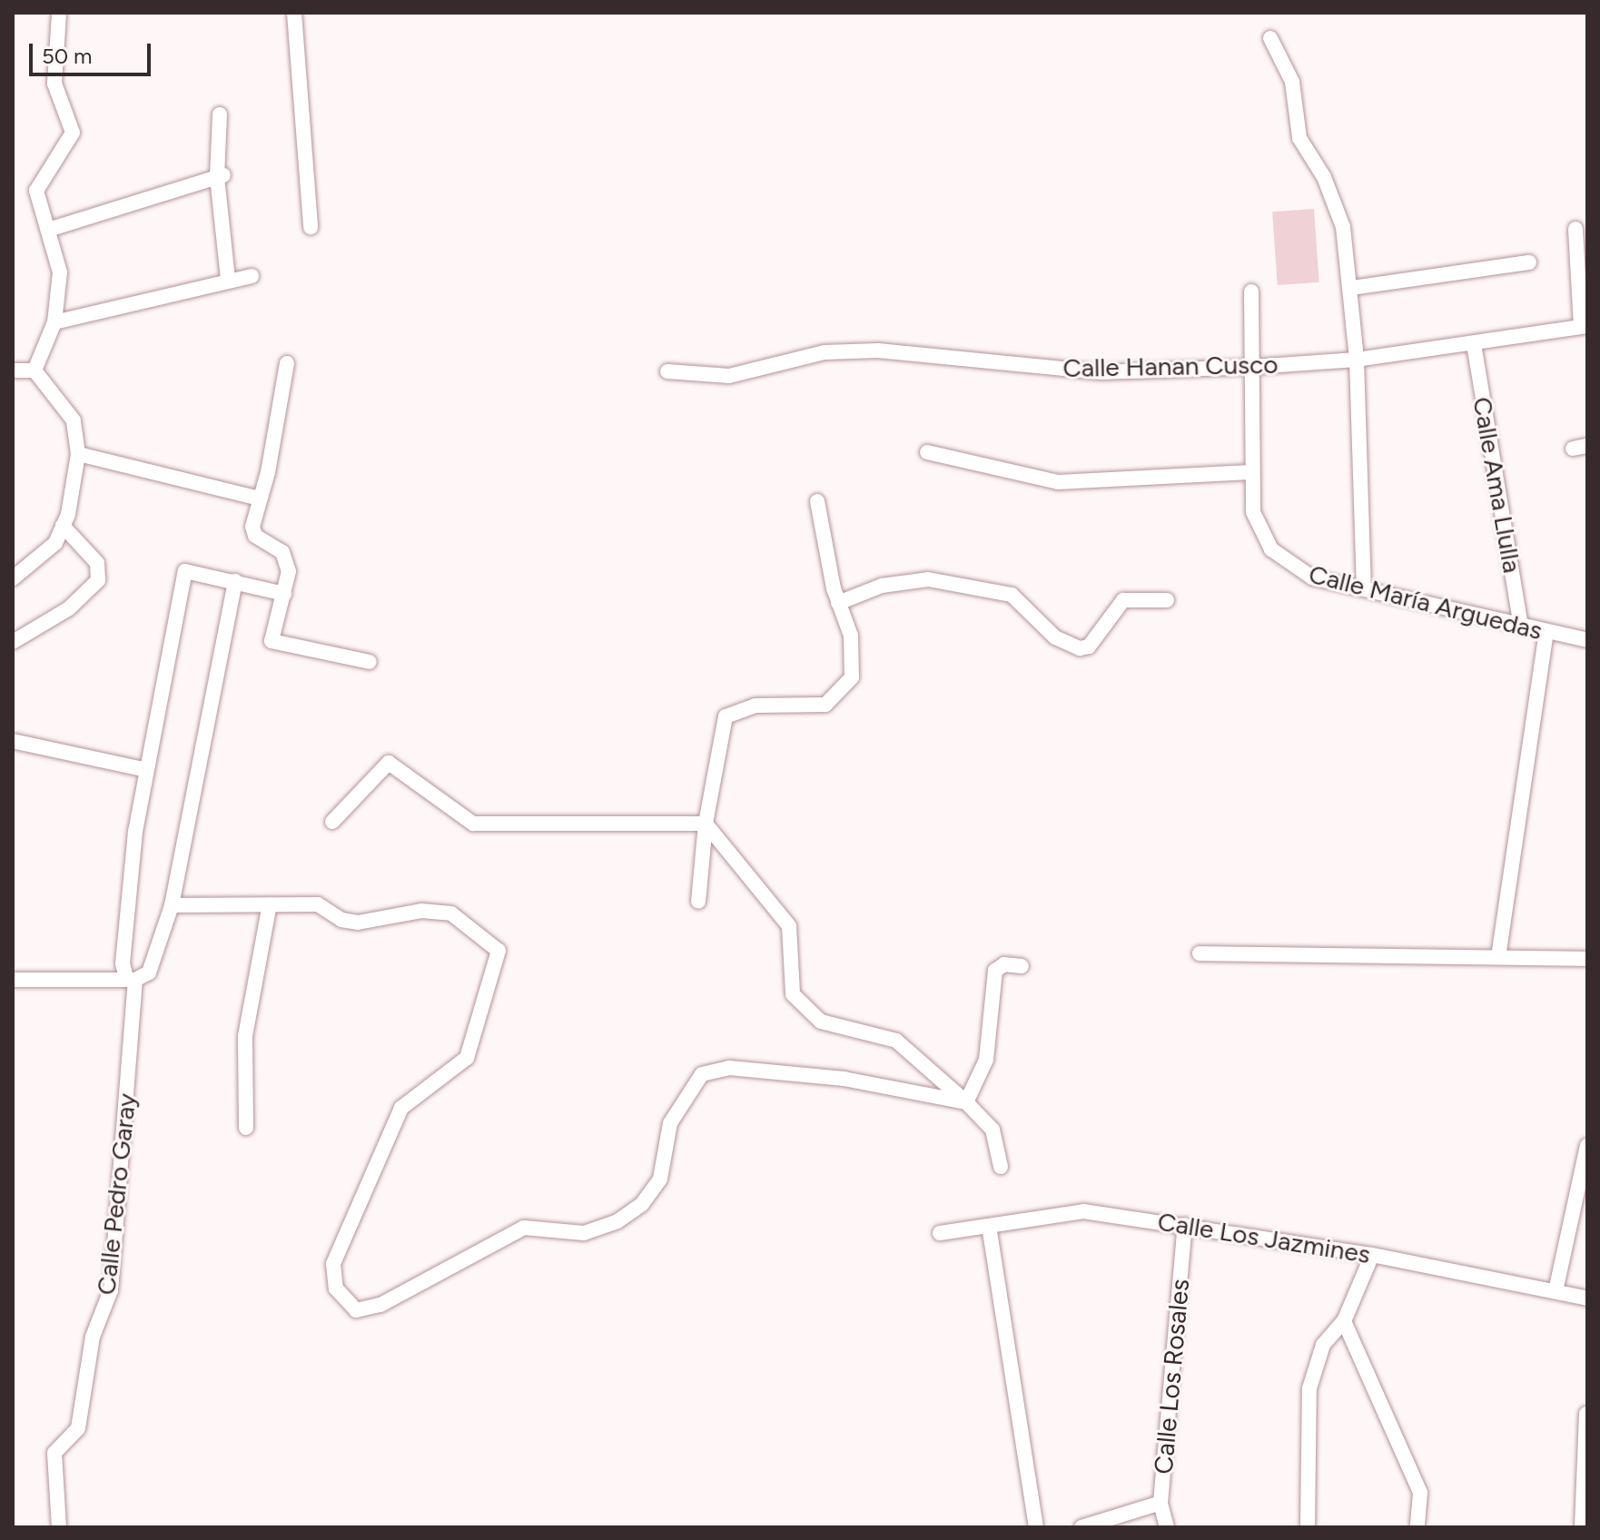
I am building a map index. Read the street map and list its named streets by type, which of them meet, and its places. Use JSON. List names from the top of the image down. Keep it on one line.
{"streets":{"street":["Calle Hanan Cusco","Calle Ama Llulla","Calle María Arguedas","Calle Pedro Garay","Calle Los Jazmines","Calle Los Rosales"]},"crossings":[["Calle Hanan Cusco","Calle Ama Llulla"],["Calle Hanan Cusco","Calle María Arguedas"],["Calle Ama Llulla","Calle María Arguedas"],["Calle Los Jazmines","Calle Los Rosales"]],"scale_bar":"50 m"}
